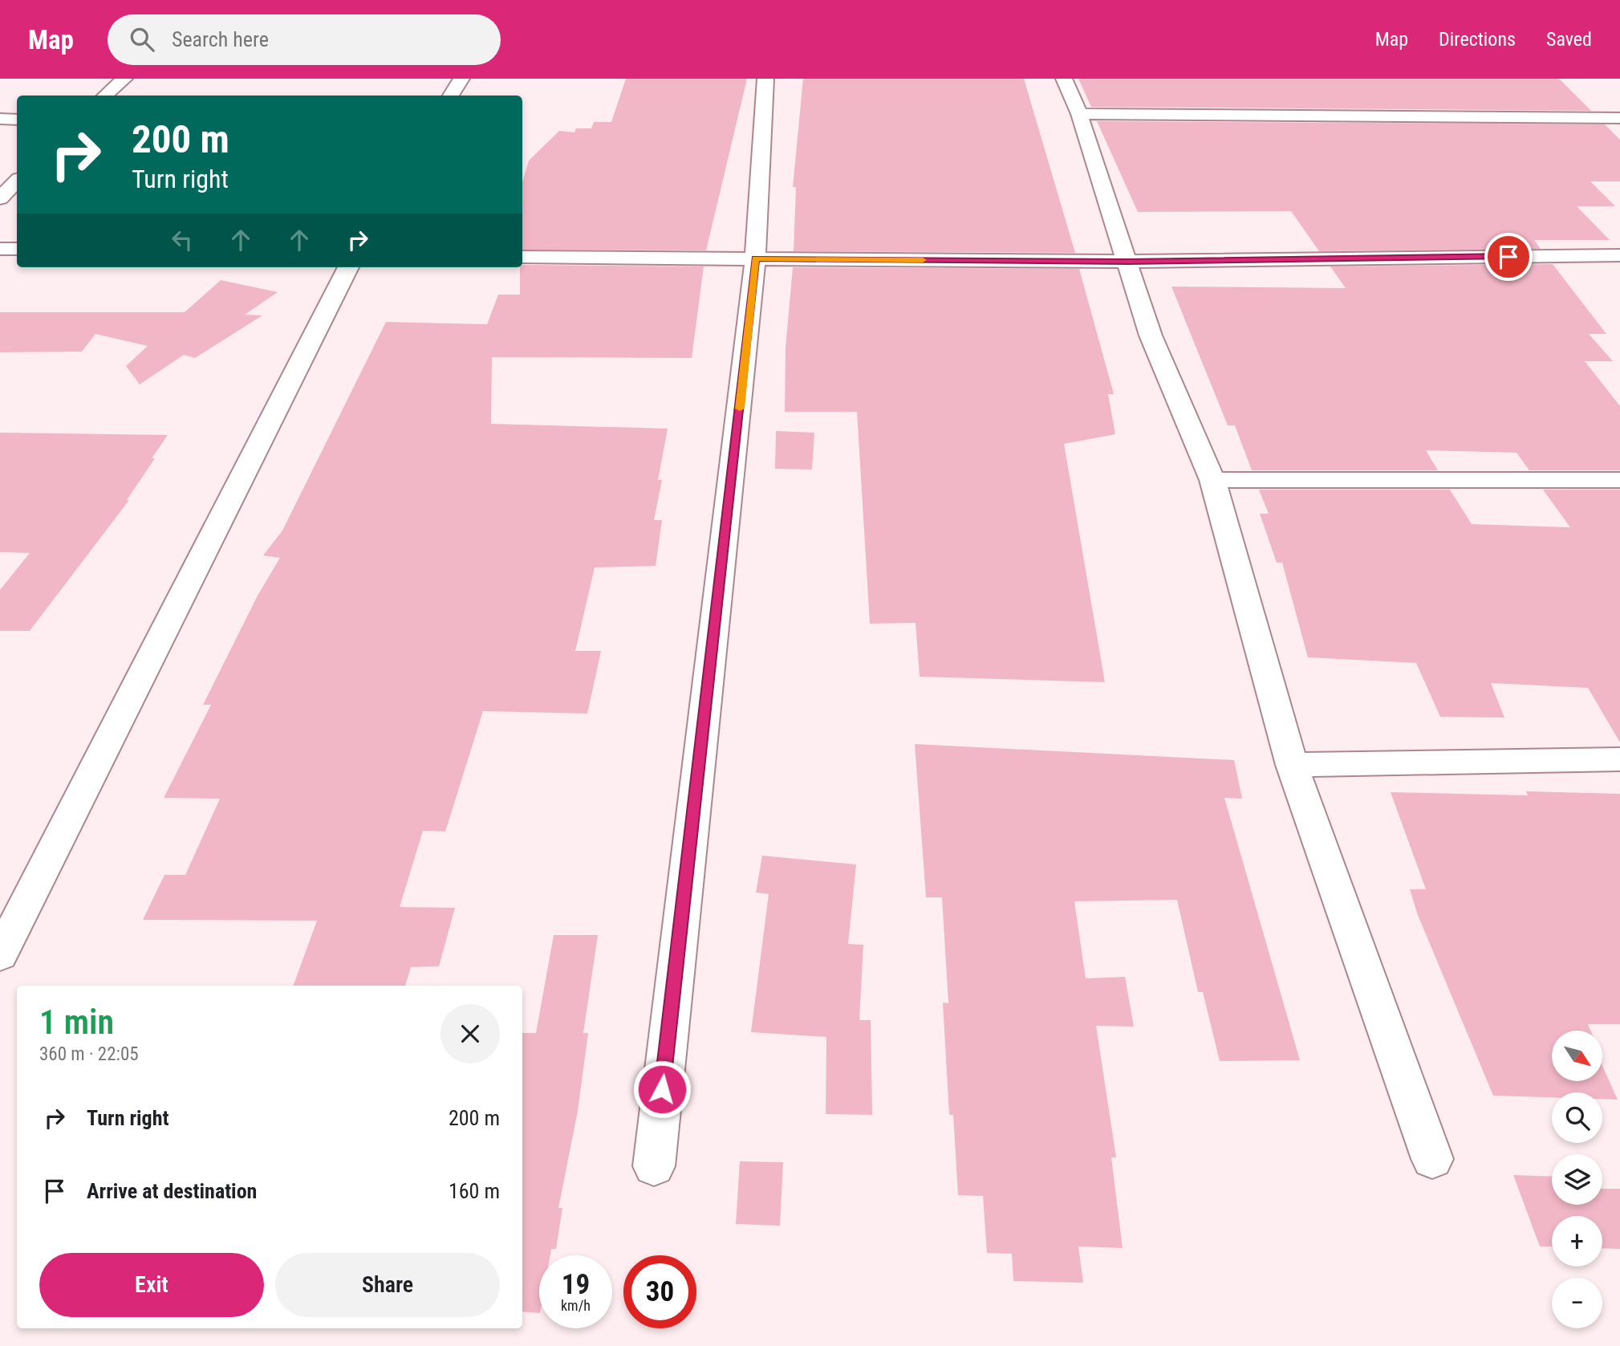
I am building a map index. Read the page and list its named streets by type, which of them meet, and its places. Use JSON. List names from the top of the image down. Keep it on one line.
{"north":"bottom right","page":{"header":"Map","search":"Search here","nav":["Map","Directions","Saved"],"turn":["200 m","Turn right"],"heading":["1 min","360 m · 22:05"],"map_buttons":["+","−"],"list":[{"name":"Turn right","value":"200 m"},{"name":"Arrive at destination","value":"160 m"}],"buttons":["Exit","Share"],"speed":"19 km/h","limit":"30"}}
